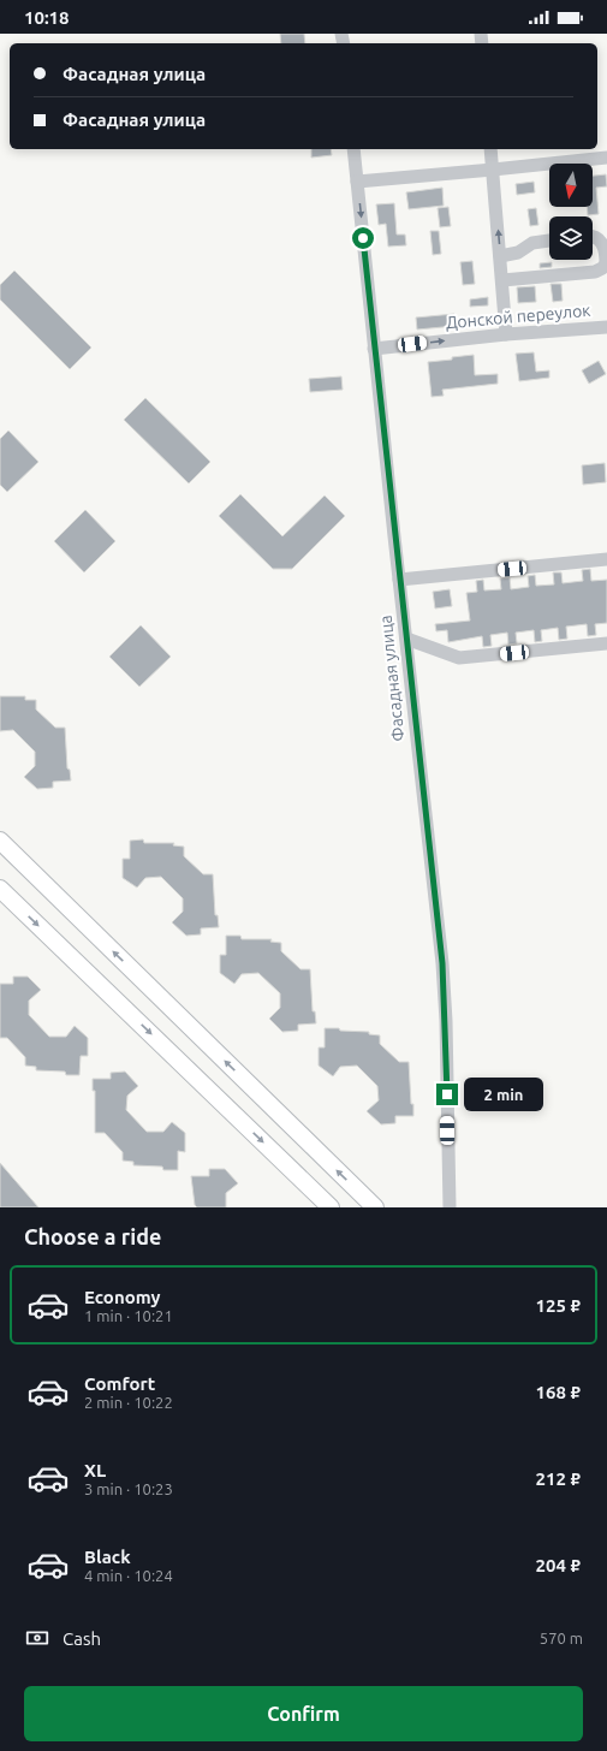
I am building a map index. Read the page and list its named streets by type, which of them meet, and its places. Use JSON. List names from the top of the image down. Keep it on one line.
{"streets":{"street":["Донской переулок","Фасадная улица"]},"crossings":[["Донской переулок","Фасадная улица"]],"one_way":["Донской переулок"],"north":"bottom","page":{"status":"10:18","banner":["Фасадная улица","Фасадная улица"],"bubble":"2 min","heading":"Choose a ride","list":[{"name":"Economy","note":"1 min · 10:21","value":"125 ₽"},{"name":"Comfort","note":"2 min · 10:22","value":"168 ₽"},{"name":"XL","note":"3 min · 10:23","value":"212 ₽"},{"name":"Black","note":"4 min · 10:24","value":"204 ₽"}],"pay":["Cash","570 m"],"buttons":"Confirm"}}
